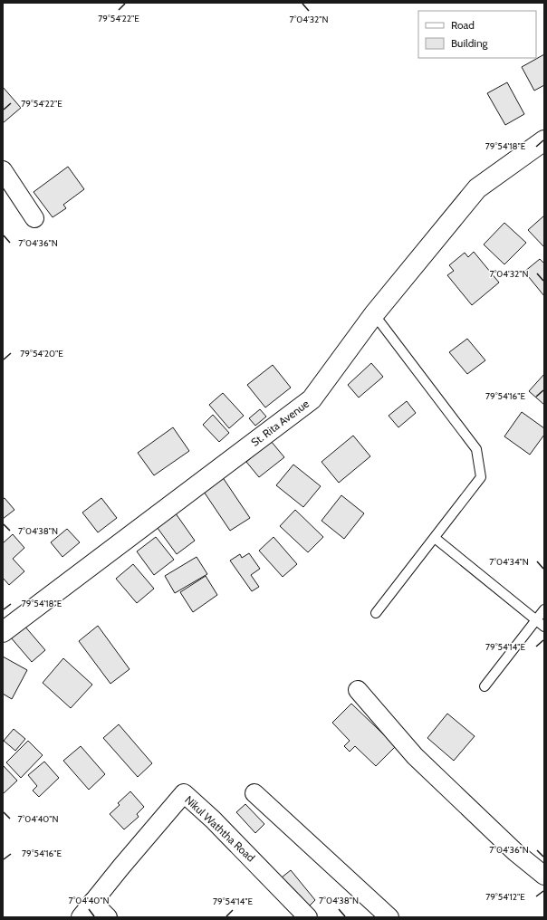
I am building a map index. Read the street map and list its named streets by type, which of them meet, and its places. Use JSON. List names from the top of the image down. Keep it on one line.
{"streets":{"street":["St. Rita Avenue","Nikul Waththa Road"]},"legend":["Road","Building"],"coordinates":["79°54'22\"E","7°04'32\"N","79°54'18\"E","7°04'36\"N","79°54'20\"E","79°54'16\"E","7°04'38\"N","7°04'34\"N","79°54'14\"E","7°04'40\"N","79°54'12\"E"]}
